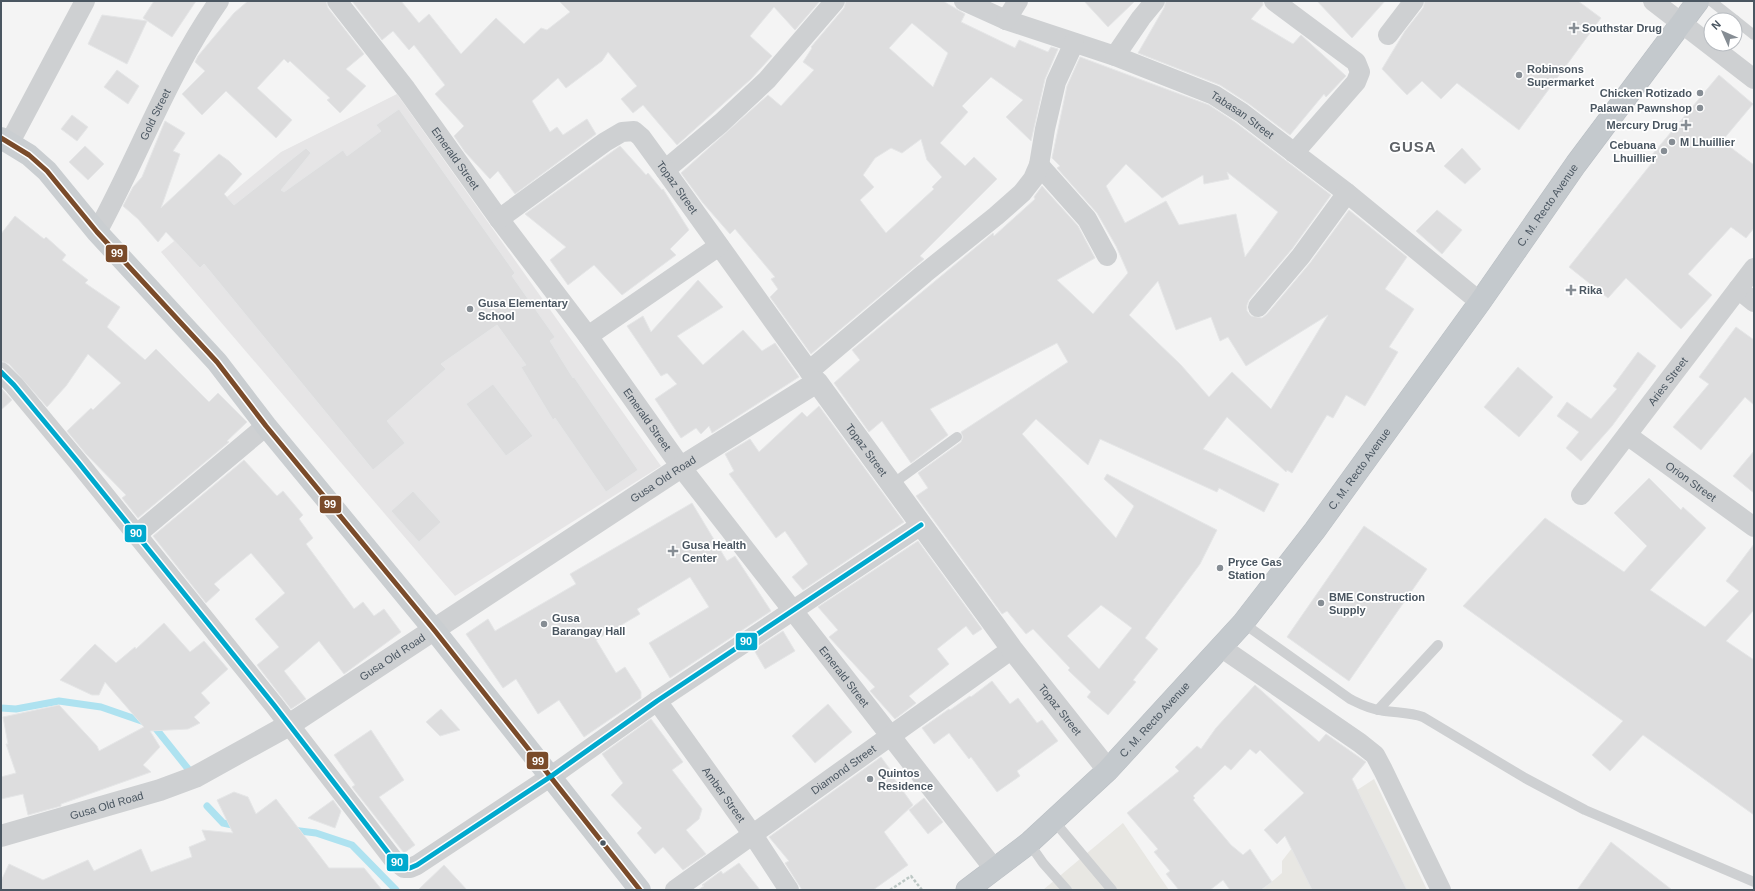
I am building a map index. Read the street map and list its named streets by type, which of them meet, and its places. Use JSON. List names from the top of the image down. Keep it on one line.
{"streets":{"highway":["C. M. Recto Avenue"],"street":["Gold Street","Tabasan Street","Emerald Street","Topaz Street","Aries Street","Gusa Old Road","Orion Street","Diamond Street","Amber Street"]},"crossings":[["Tabasan Street","C. M. Recto Avenue"],["Emerald Street","Topaz Street"],["Emerald Street","C. M. Recto Avenue"],["Emerald Street","Gusa Old Road"],["Emerald Street","Diamond Street"],["Topaz Street","C. M. Recto Avenue"],["Topaz Street","Gusa Old Road"],["Topaz Street","Diamond Street"],["Aries Street","Orion Street"],["Diamond Street","Amber Street"]],"districts":["GUSA"],"places":{"health":["Southstar Drug","Mercury Drug","Rika","Gusa Health Center"],"other":["Robinsons Supermarket","Chicken Rotizado","Palawan Pawnshop","M Lhuillier","Cebuana Lhuillier","Gusa Elementary School","Pryce Gas Station","BME Construction Supply","Gusa Barangay Hall","Quintos Residence"]},"lines":["transit line 99","transit line 90"],"north":"top left"}
